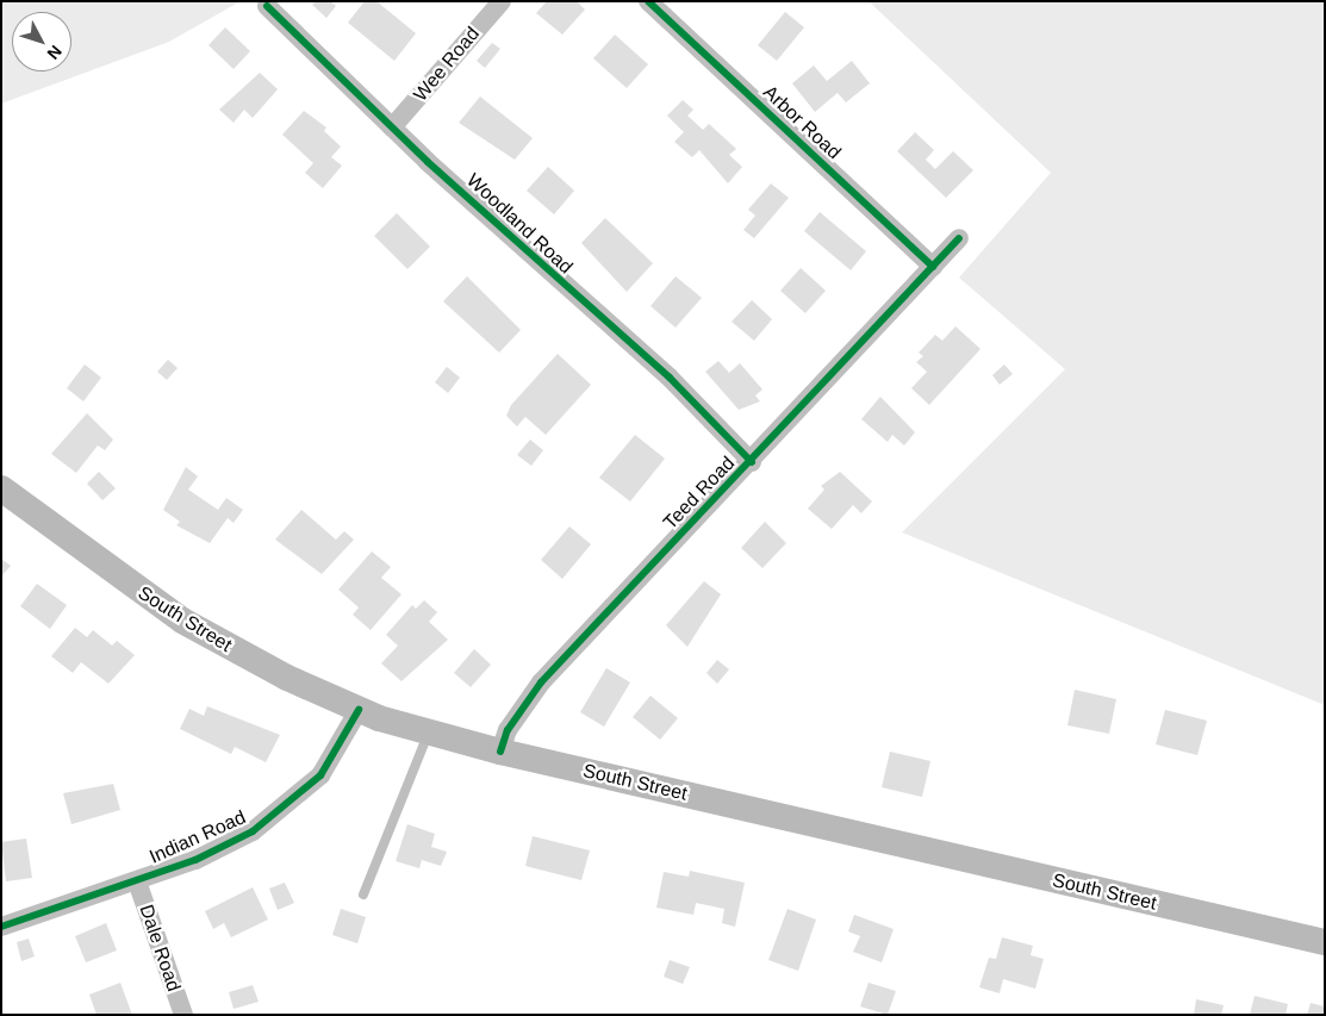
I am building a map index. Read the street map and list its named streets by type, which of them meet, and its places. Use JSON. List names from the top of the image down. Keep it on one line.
{"streets":{"main road":["South Street"],"street":["Wee Road","Arbor Road","Woodland Road","Teed Road","Indian Road","Dale Road"]},"crossings":[["Wee Road","Woodland Road"],["Arbor Road","Teed Road"],["Woodland Road","Teed Road"],["Teed Road","South Street"],["South Street","Indian Road"],["Indian Road","Dale Road"]],"north":"bottom right"}
